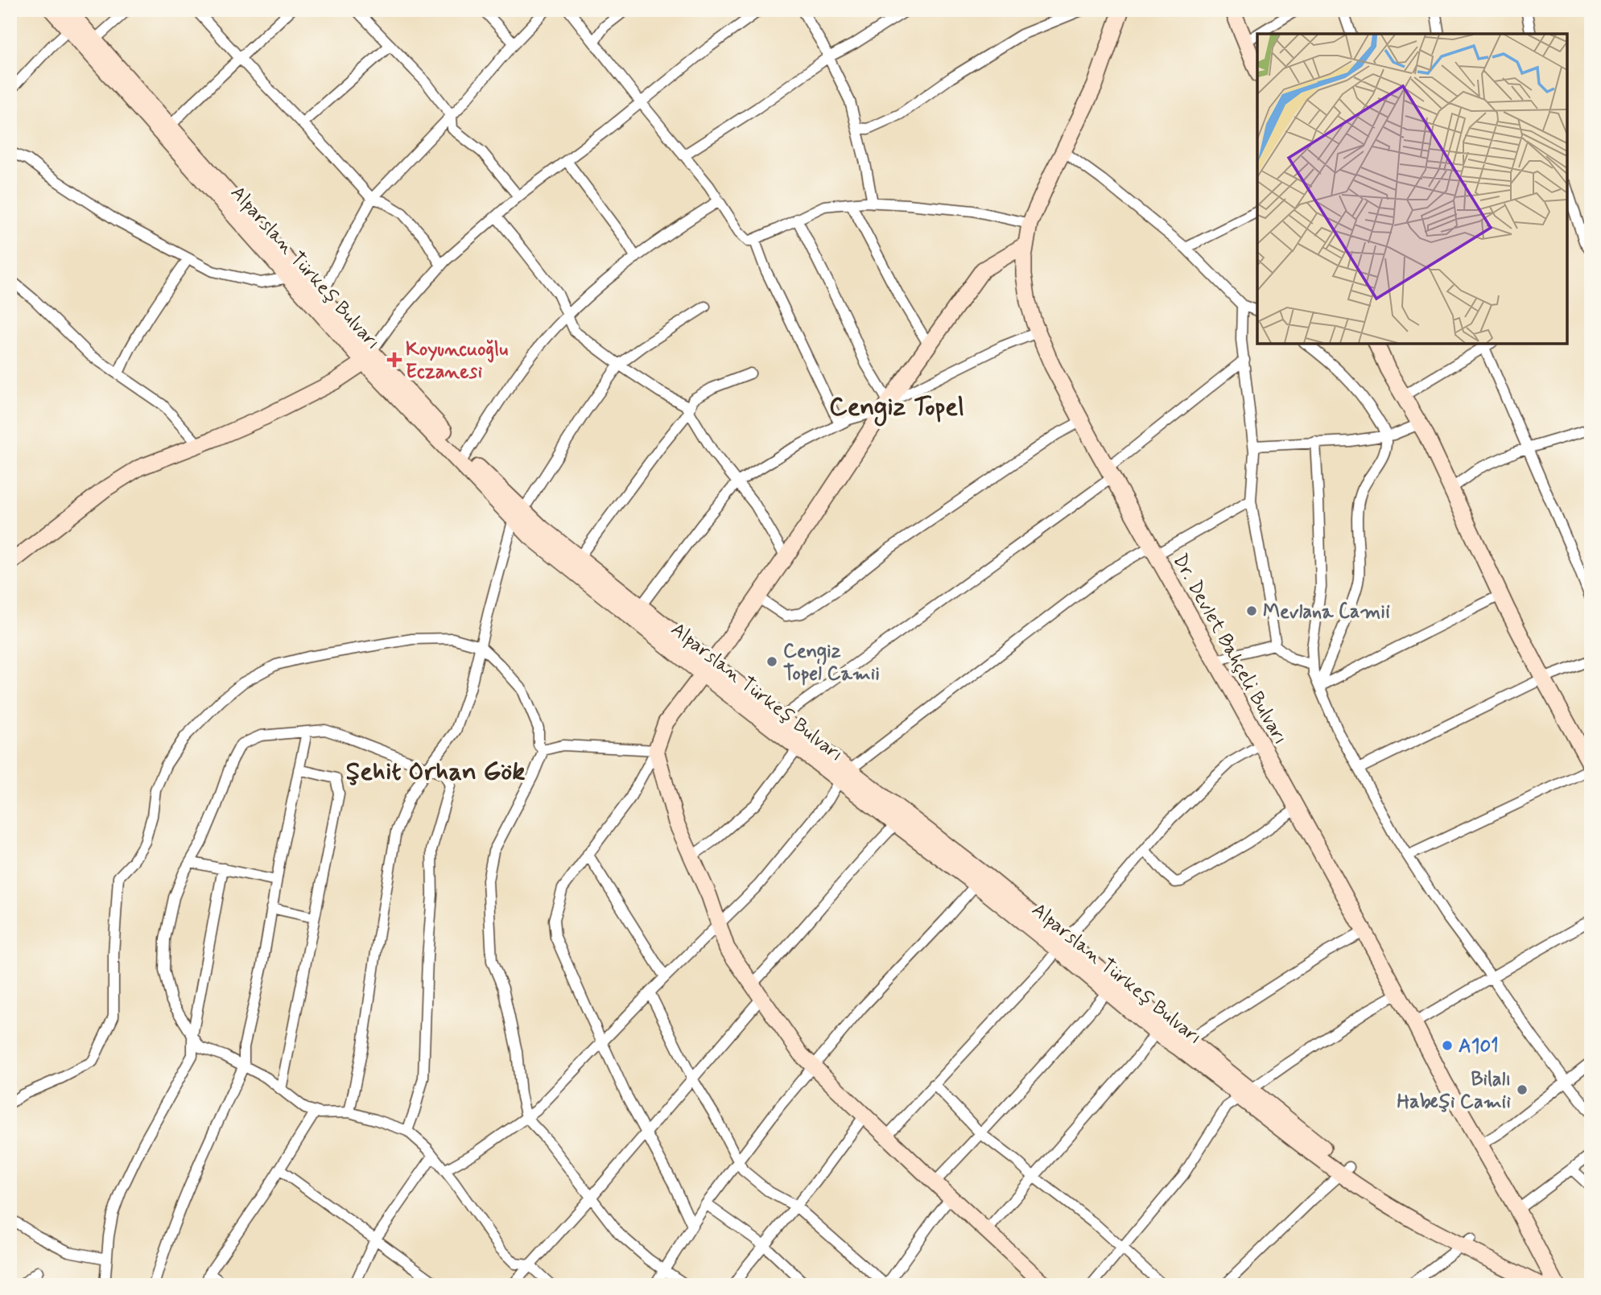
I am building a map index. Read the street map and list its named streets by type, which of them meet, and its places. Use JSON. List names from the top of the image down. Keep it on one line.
{"streets":{"main road":["Alparslan Türkeş Bulvarı","Dr. Devlet Bahçeli Bulvarı"]},"districts":["Cengiz Topel","Şehit Orhan Gök"],"places":{"health":["Koyuncuoğlu Eczanesi"],"other":["Mevlana Camii","Cengiz Topel Camii","A101","Bilalı Habeşi Camii"]}}
